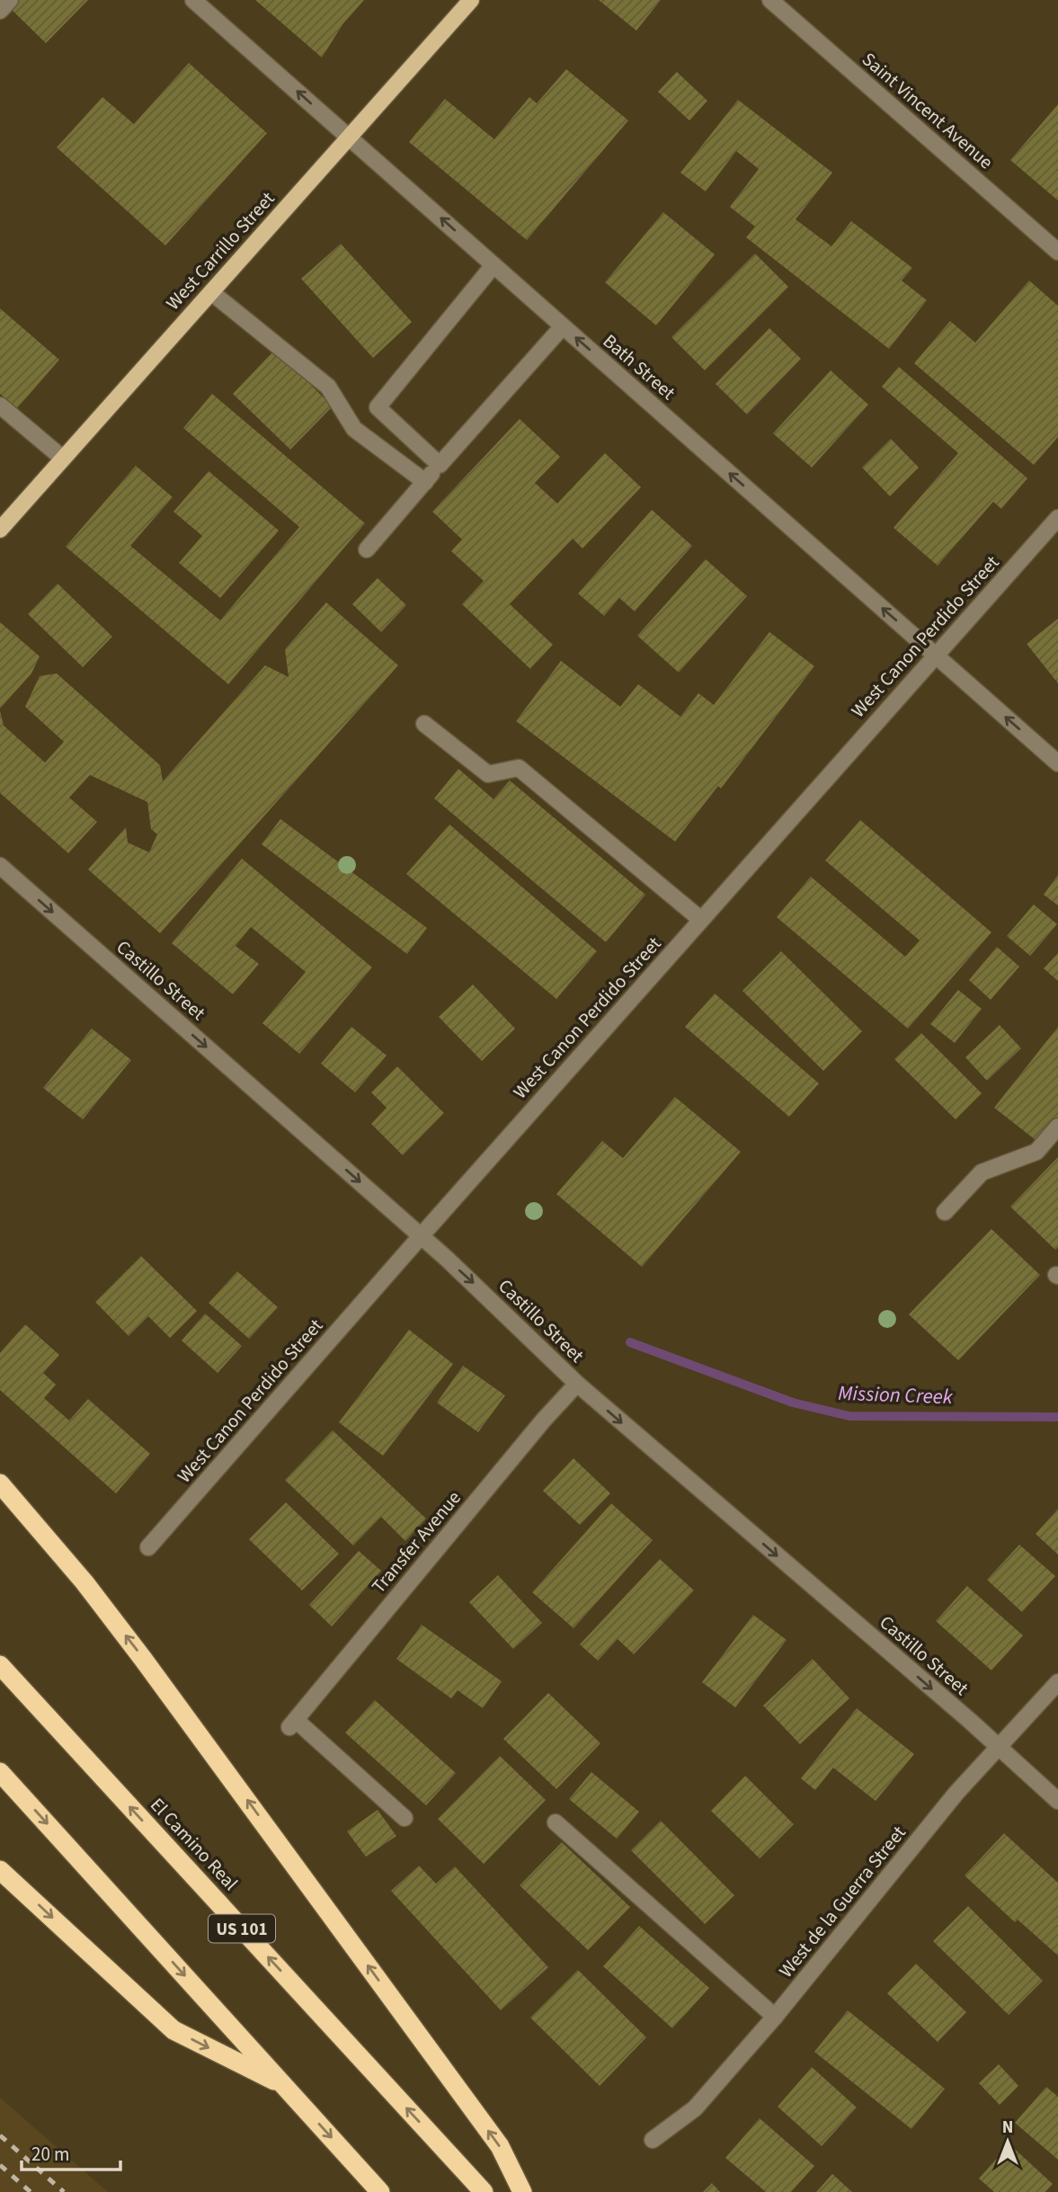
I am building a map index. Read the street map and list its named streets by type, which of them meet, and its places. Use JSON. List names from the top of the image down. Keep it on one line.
{"streets":{"highway":["El Camino Real","US 101"],"main road":["West Carrillo Street"],"street":["Saint Vincent Avenue","Bath Street","West Canon Perdido Street","Castillo Street","Transfer Avenue","West de la Guerra Street"]},"crossings":[["West Carrillo Street","Bath Street"],["Bath Street","West Canon Perdido Street"],["West Canon Perdido Street","Castillo Street"],["Castillo Street","Transfer Avenue"],["Castillo Street","West de la Guerra Street"]],"one_way":["Bath Street","Castillo Street"],"water":["Mission Creek"],"scale_bar":"20 m","north":"top"}
